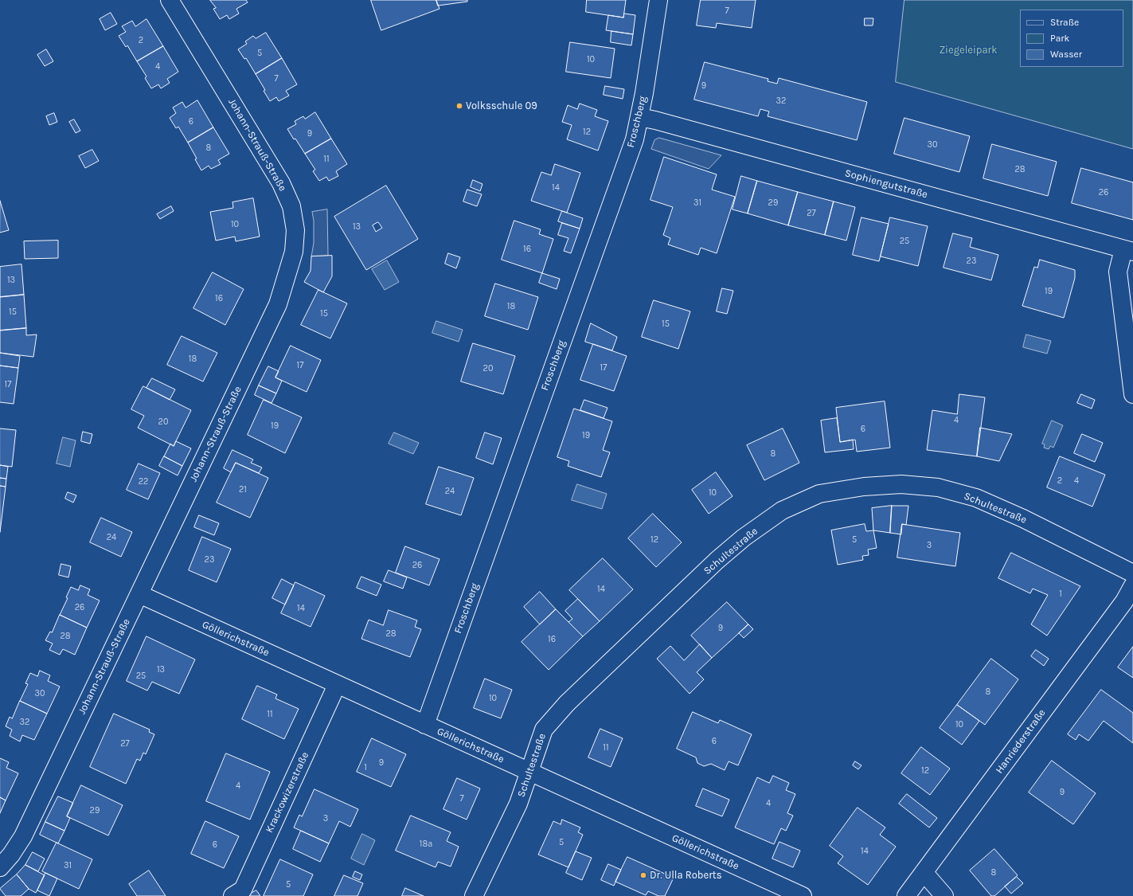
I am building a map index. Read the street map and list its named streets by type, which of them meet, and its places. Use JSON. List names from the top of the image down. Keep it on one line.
{"streets":{"street":["Froschberg","Johann-Strauß-Straße","Sophiengutstraße","Schultestraße","Göllerichstraße","Hanriederstraße","Krackowizerstraße"]},"crossings":[["Froschberg","Sophiengutstraße"],["Froschberg","Göllerichstraße"],["Johann-Strauß-Straße","Göllerichstraße"],["Schultestraße","Göllerichstraße"],["Göllerichstraße","Krackowizerstraße"]],"parks":["Ziegeleipark"],"places":["Volksschule 09","Dr. Ulla Roberts"],"house_numbers":["7","2","5","10","4","7","9","32","6","12","9","30","8","11","28","14","26","31","29","27","10","13","25","16","23","13","19","16","18","15","15","15","18","17","17","20","17","4","20","19","6","19","8","2","4","22","21","24","10","24","12","5","3","23","26","14","1","26","14","9","28","28","16","13","25","8","30","10","11","32","10","6","27","11","9","1","12","4","9","7","4","29","3","5","18a","6","14","31","8","5"],"legend":["Straße","Park","Wasser"]}
